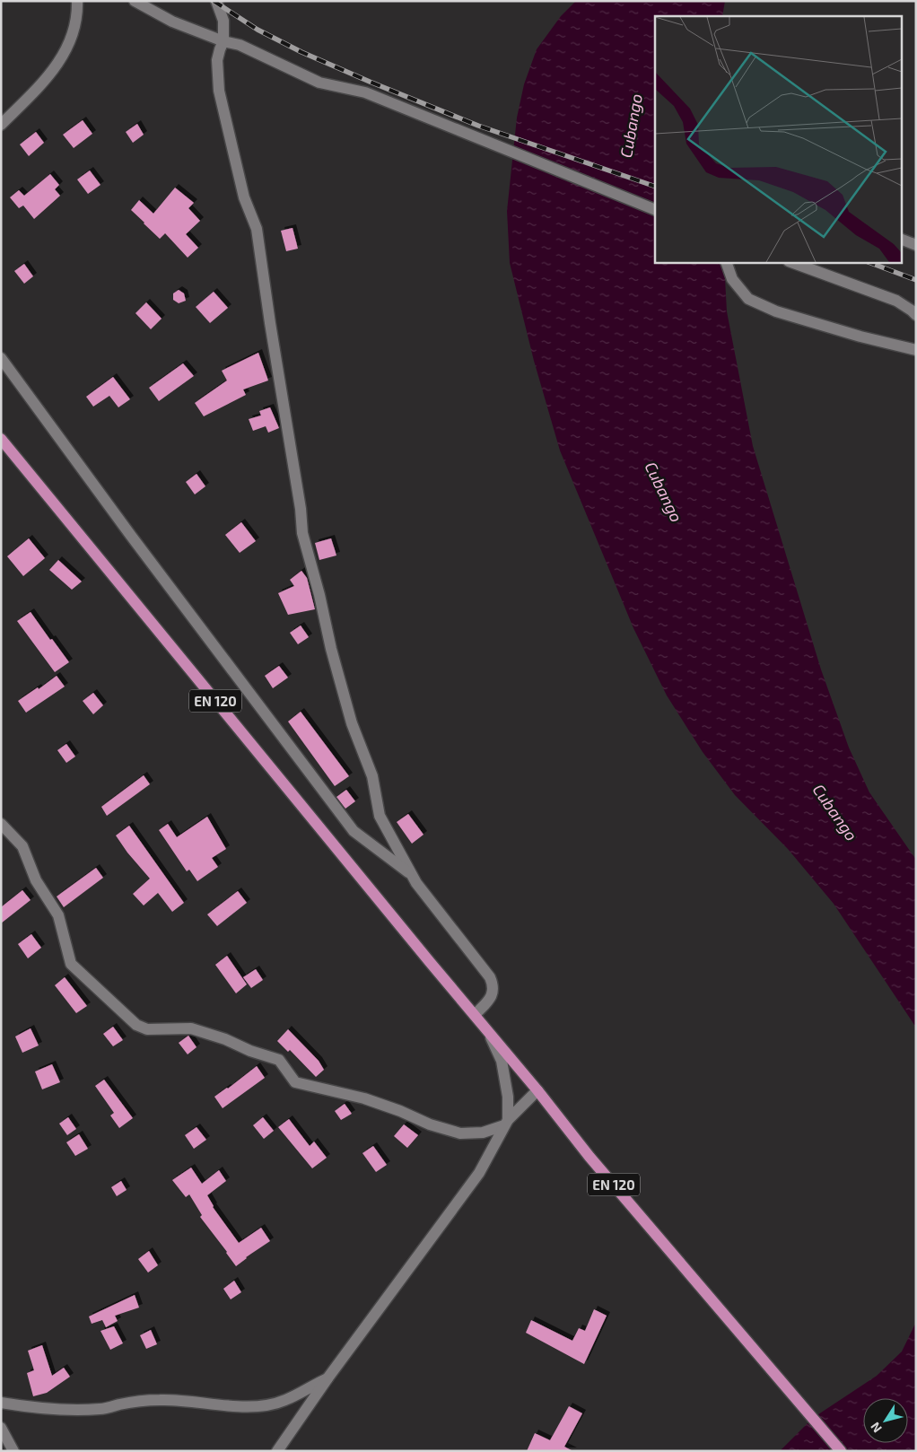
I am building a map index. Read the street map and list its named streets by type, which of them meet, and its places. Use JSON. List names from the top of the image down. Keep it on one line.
{"streets":{"main road":["EN 120"]},"water":["Cubango"],"north":"bottom left"}
